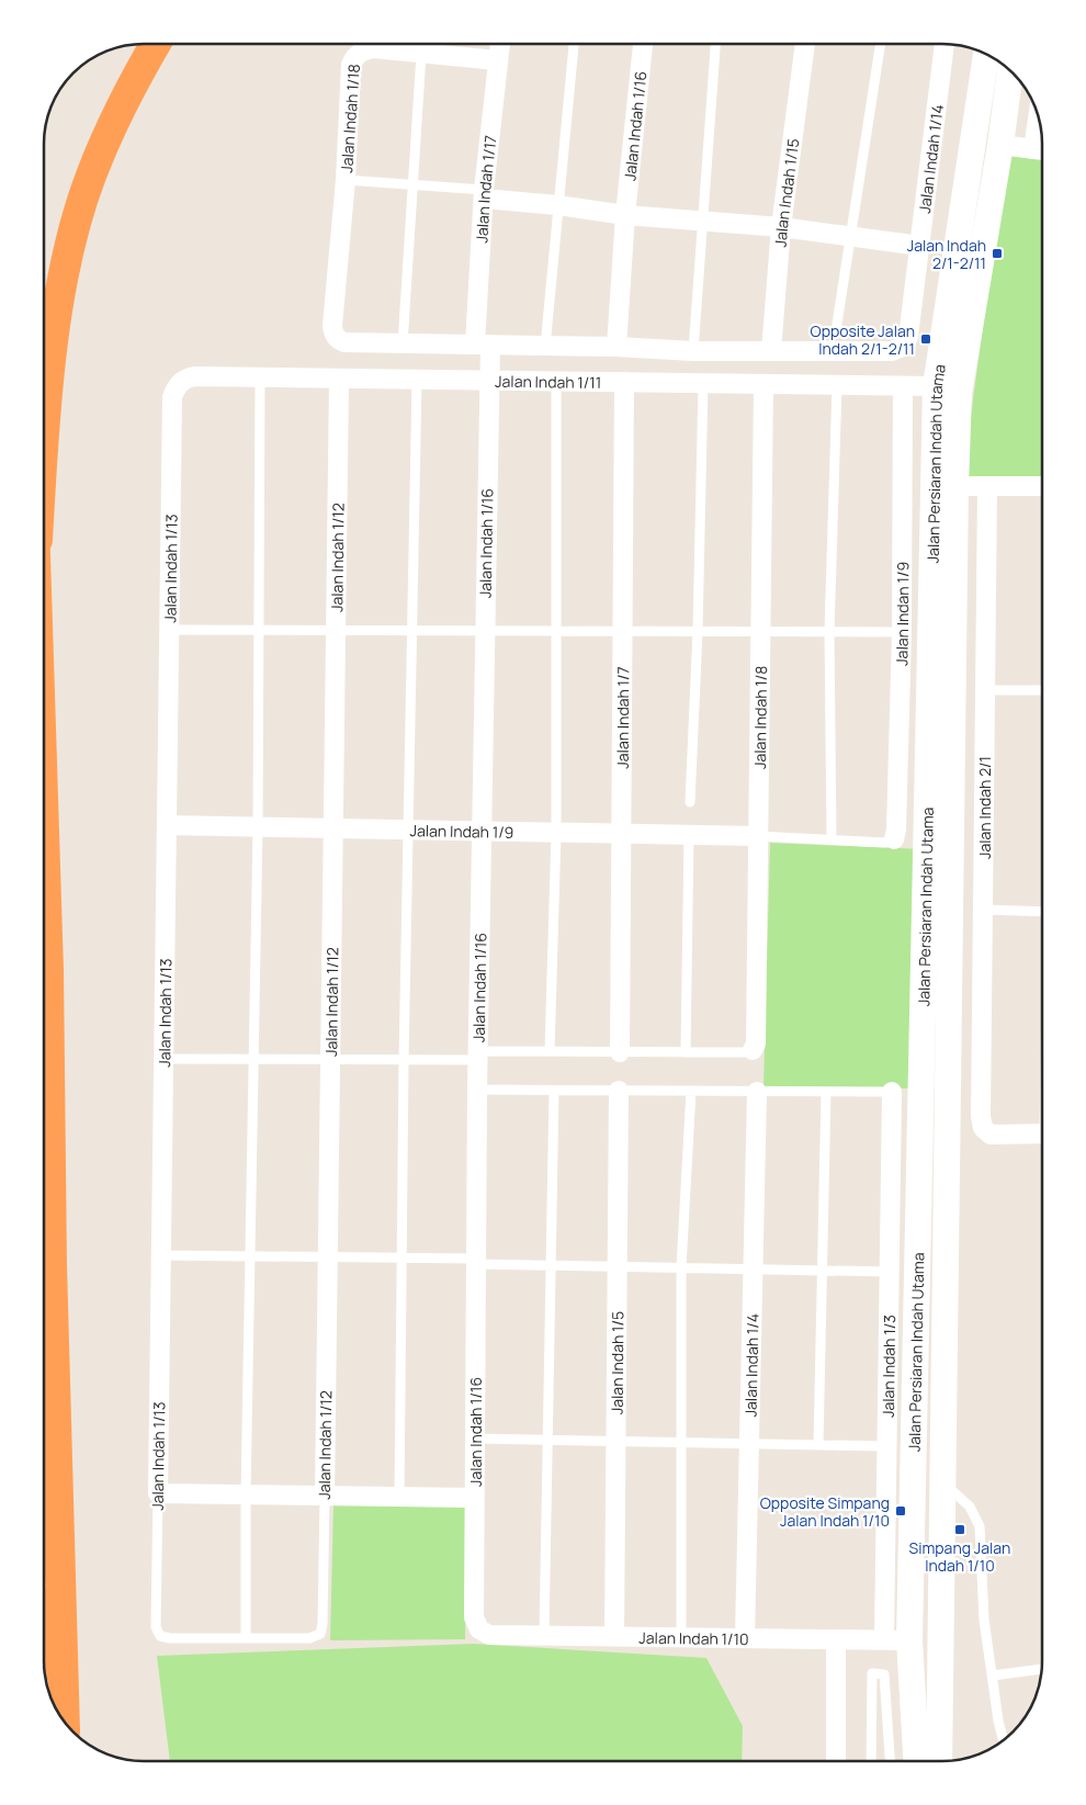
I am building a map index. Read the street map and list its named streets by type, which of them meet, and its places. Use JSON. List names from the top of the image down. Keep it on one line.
{"streets":{"main road":["Jalan Persiaran Indah Utama"],"street":["Jalan Indah 1/18","Jalan Indah 1/16","Jalan Indah 1/14","Jalan Indah 1/17","Jalan Indah 1/15","Jalan Indah 1/11","Jalan Indah 1/12","Jalan Indah 1/13","Jalan Indan 1/9","Jalan Indah 1/7","Jalan Indah 1/8","Jalan Indah 2/1","Jalan Indah 1/9","Jalan Indah 1/5","Jalan Indah 1/4","Jalan Indah 1/3","Jalan Indah 1/10"]},"crossings":[["Jalan Indah 1/18","Jalan Indah 1/17"],["Jalan Indah 1/16","Jalan Indah 1/17"],["Jalan Indah 1/16","Jalan Indah 1/11"],["Jalan Indah 1/16","Jalan Indah 1/9"],["Jalan Indah 1/16","Jalan Indah 1/10"],["Jalan Indah 1/14","Jalan Indah 1/15"],["Jalan Indah 1/11","Jalan Persiaran Indah Utama"],["Jalan Indah 1/11","Jalan Indah 1/12"],["Jalan Indah 1/11","Jalan Indah 1/13"],["Jalan Indah 1/11","Jalan Indan 1/9"],["Jalan Indah 1/11","Jalan Indah 1/7"],["Jalan Indah 1/11","Jalan Indah 1/8"],["Jalan Persiaran Indah Utama","Jalan Indah 1/3"],["Jalan Persiaran Indah Utama","Jalan Indah 1/10"],["Jalan Indah 1/12","Jalan Indah 1/13"],["Jalan Indah 1/12","Jalan Indah 1/9"],["Jalan Indah 1/13","Jalan Indah 1/9"],["Jalan Indah 1/7","Jalan Indah 1/9"],["Jalan Indah 1/8","Jalan Indah 1/9"],["Jalan Indah 1/5","Jalan Indah 1/10"],["Jalan Indah 1/4","Jalan Indah 1/10"],["Jalan Indah 1/3","Jalan Indah 1/10"]],"places":{"transit":["Jalan Indah 2/1-2/11","Opposite Jalan Indah 2/1-2/11","Opposite Simpang Jalan Indah 1/10","Simpang Jalan Indah 1/10"]}}
